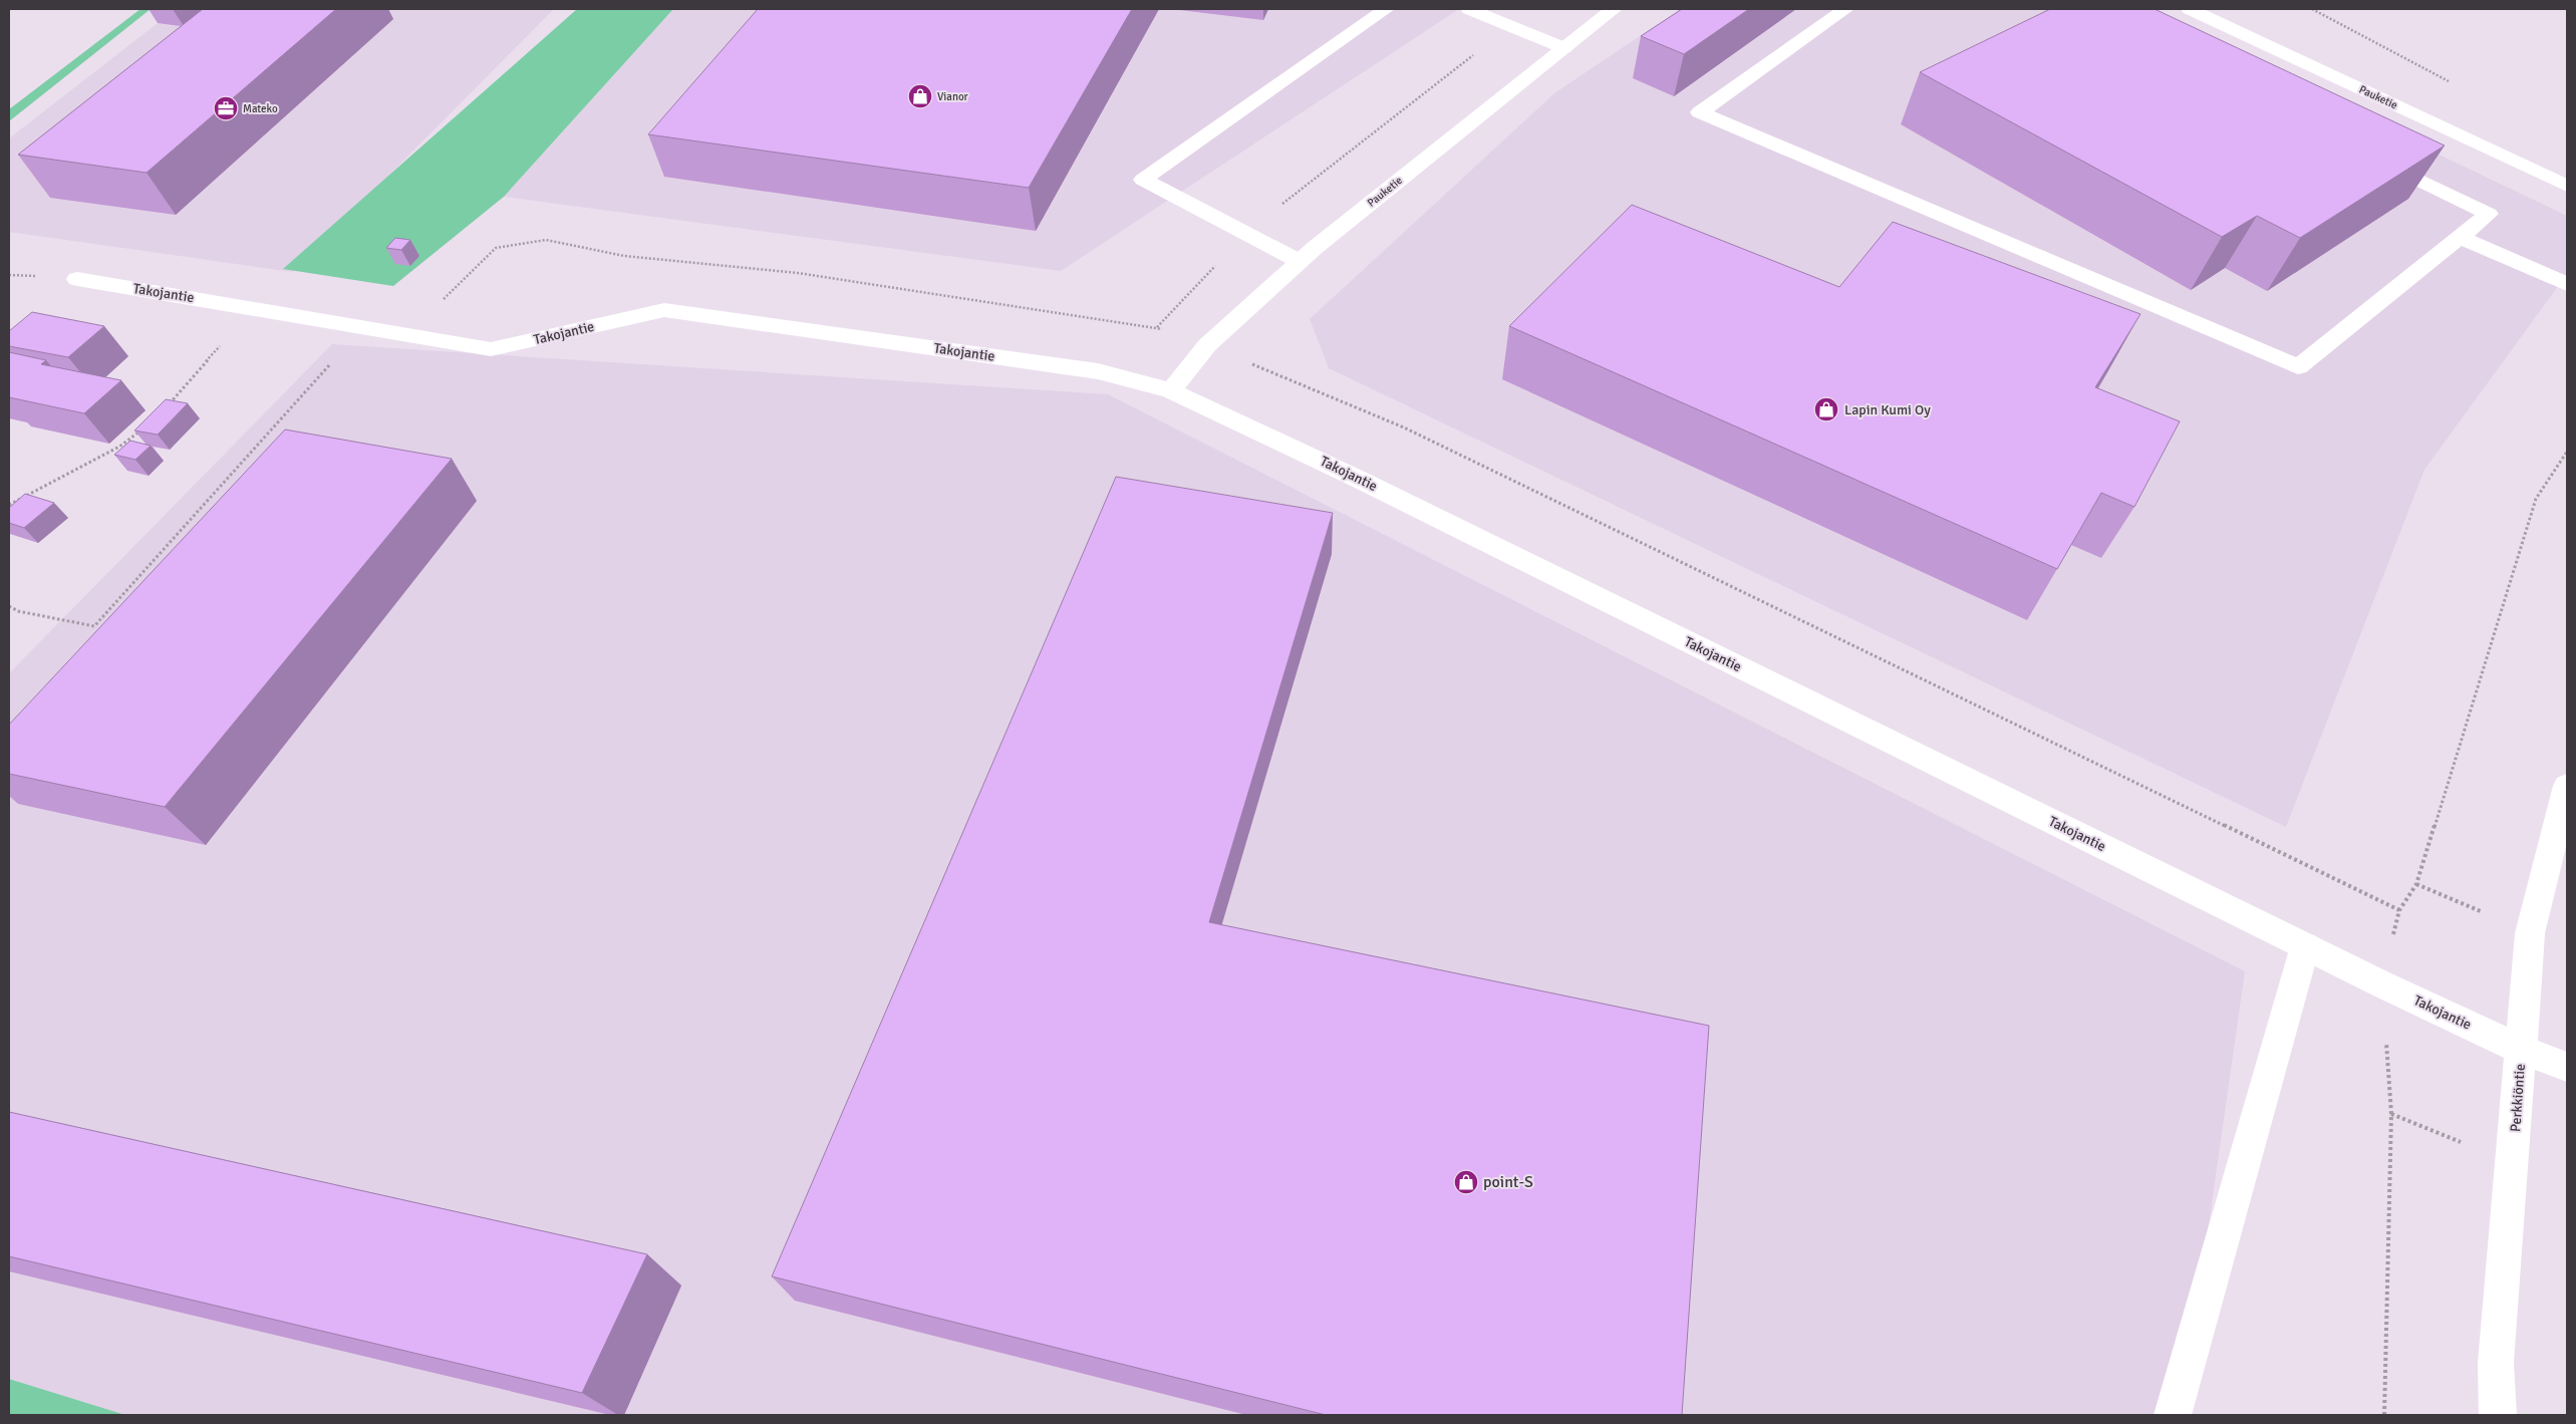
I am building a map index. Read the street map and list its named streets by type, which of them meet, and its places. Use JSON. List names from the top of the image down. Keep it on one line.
{"streets":{"street":["Pauketie","Takojantie","Perkkiöntie"]},"crossings":[["Pauketie","Takojantie"],["Takojantie","Perkkiöntie"]],"places":{"shop":["Vianor","Lapin Kumi Oy","point-S"],"office":["Mateko"]}}
